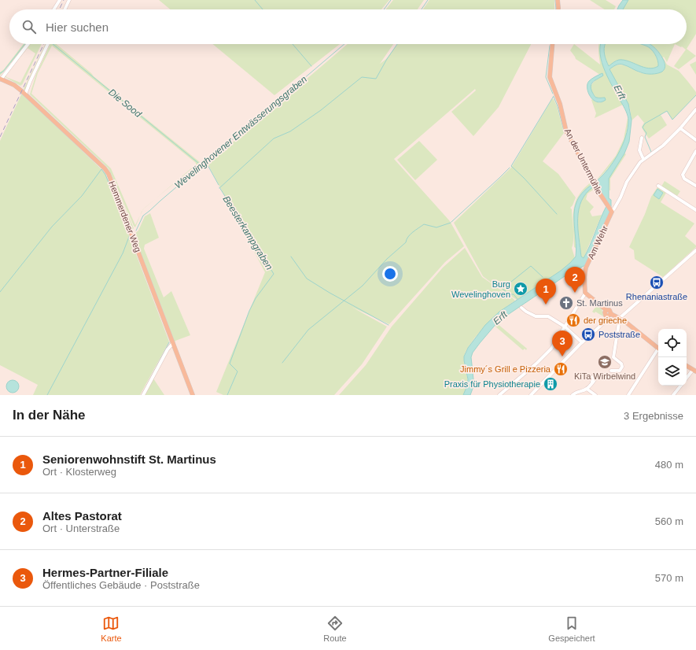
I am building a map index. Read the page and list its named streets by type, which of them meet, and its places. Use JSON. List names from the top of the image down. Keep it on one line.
{"streets":{"main road":["An der Untermühle","Hemmerdener Weg","Am Wehr"]},"crossings":[["An der Untermühle","Am Wehr"]],"water":["Erft","Die Sood","Wevelinghovener Entwässerungsgraben","Beesterkampgraben"],"places":{"bus stop":["Rhenaniastraße","Poststraße"],"place":["Burg Wevelinghoven"],"church":["St. Martinus"],"restaurant":["der grieche","Jimmy´s Grill e Pizzeria"],"school or university":["KiTa Wirbelwind"],"building":["Praxis für Physiotherapie"]},"page":{"search":"Hier suchen","pins":["2","1","3"],"heading":["In der Nähe","3 Ergebnisse"],"list":[{"mark":"1","name":"Seniorenwohnstift St. Martinus","note":"Ort · Klosterweg","value":"480 m"},{"mark":"2","name":"Altes Pastorat","note":"Ort · Unterstraße","value":"560 m"},{"mark":"3","name":"Hermes-Partner-Filiale","note":"Öffentliches Gebäude · Poststraße","value":"570 m"}],"nav":["Karte","Route","Gespeichert"]}}
